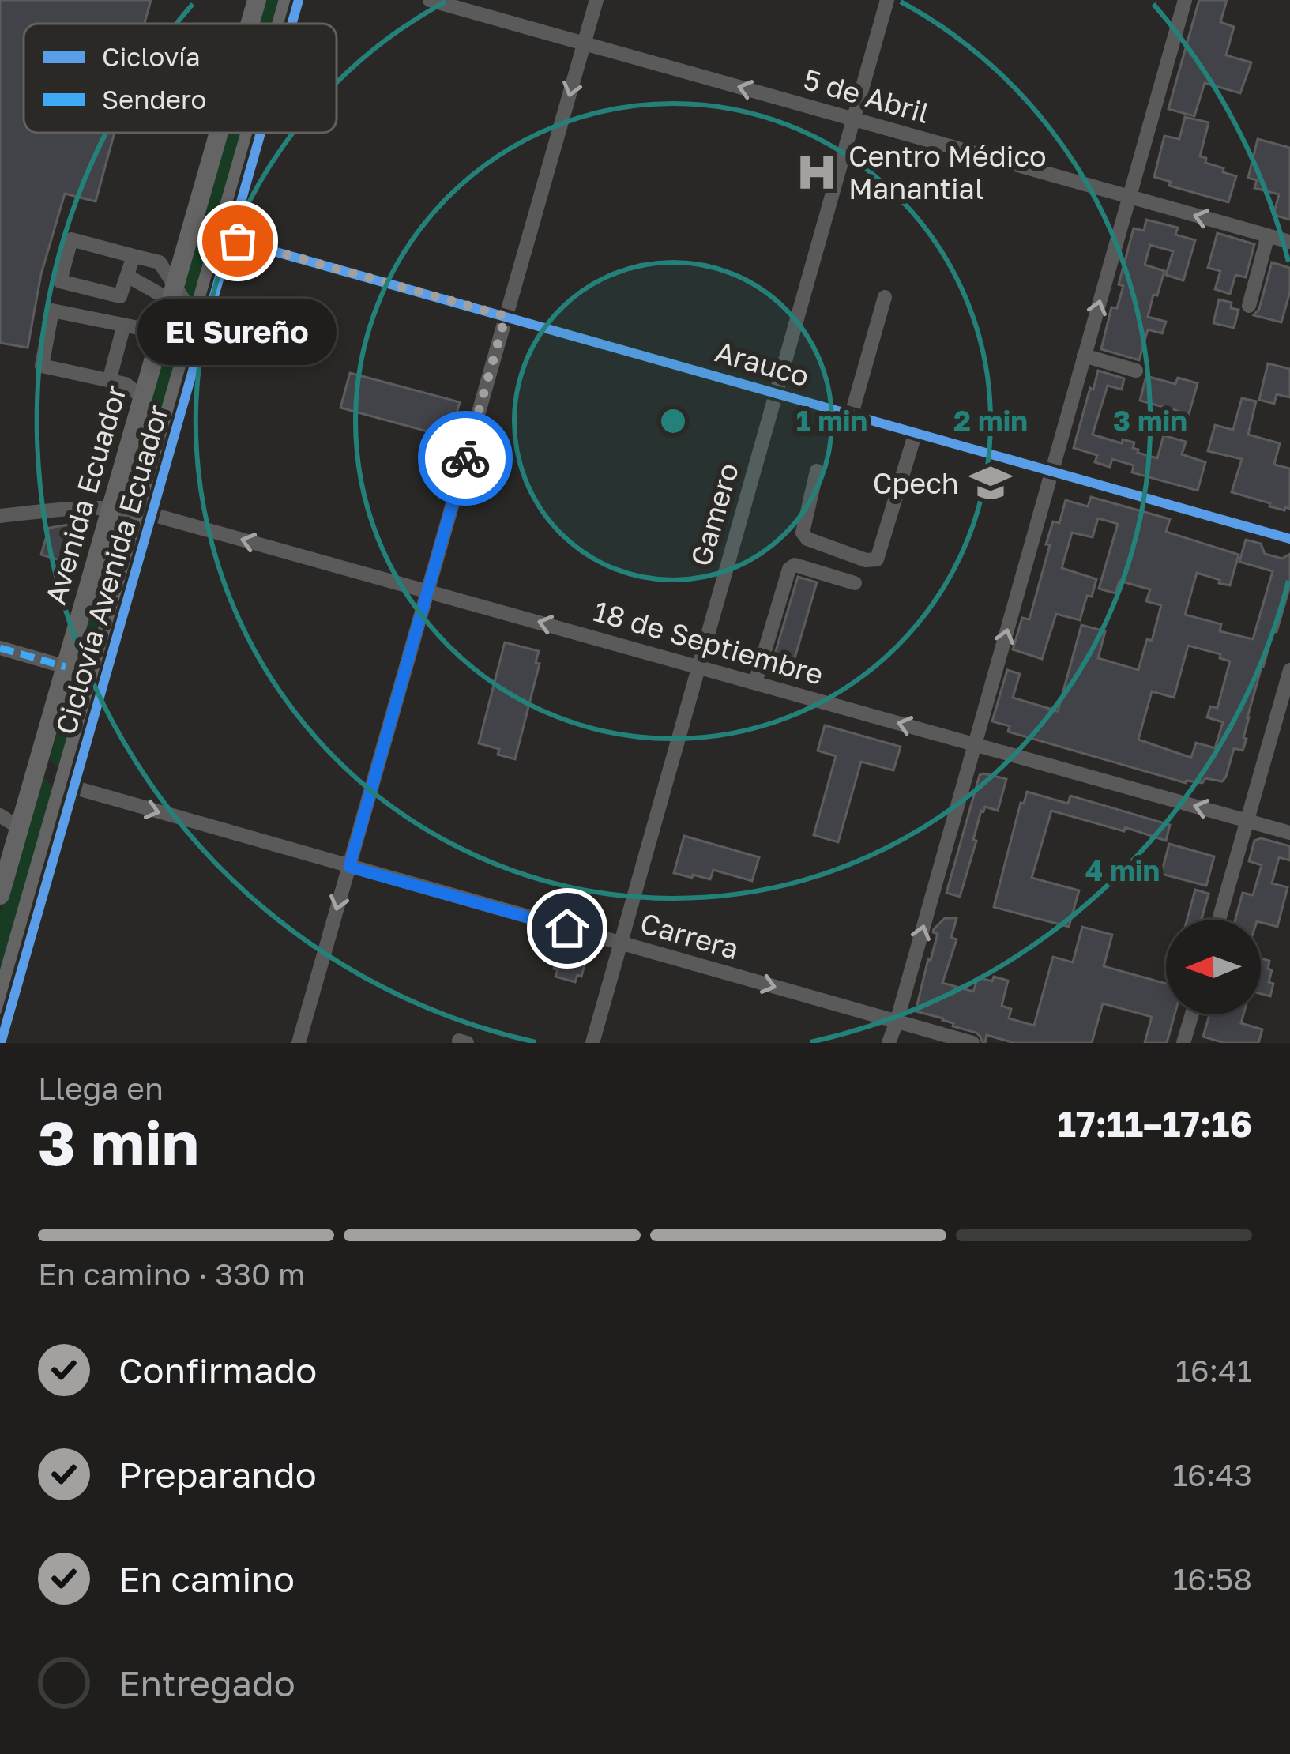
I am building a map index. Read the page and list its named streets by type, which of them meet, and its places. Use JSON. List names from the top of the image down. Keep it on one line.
{"streets":{"main road":["Avenida Ecuador"],"street":["5 de Abril","Arauco","Gamero","18 de Septiembre","Carrera"],"cycle path":["Ciclovía Avenida Ecuador"]},"crossings":[["5 de Abril","Gamero"],["Arauco","Avenida Ecuador"],["Arauco","Gamero"],["Avenida Ecuador","18 de Septiembre"],["Avenida Ecuador","Carrera"],["Gamero","18 de Septiembre"],["Gamero","Carrera"]],"one_way":["5 de Abril","18 de Septiembre","Carrera"],"places":{"hospital":["Centro Médico Manantial"],"other":["El Sureño"],"school or university":["Cpech"]},"legend":["Ciclovía","Sendero"],"north":"left","page":{"bubble":"El Sureño","heading":["3 min","Llega en","17:11–17:16"],"bar":"En camino · 330 m","list":[["Confirmado","16:41"],["Preparando","16:43"],["En camino","16:58"],"Entregado"]},"rings":["1 min","2 min","3 min","4 min"]}
